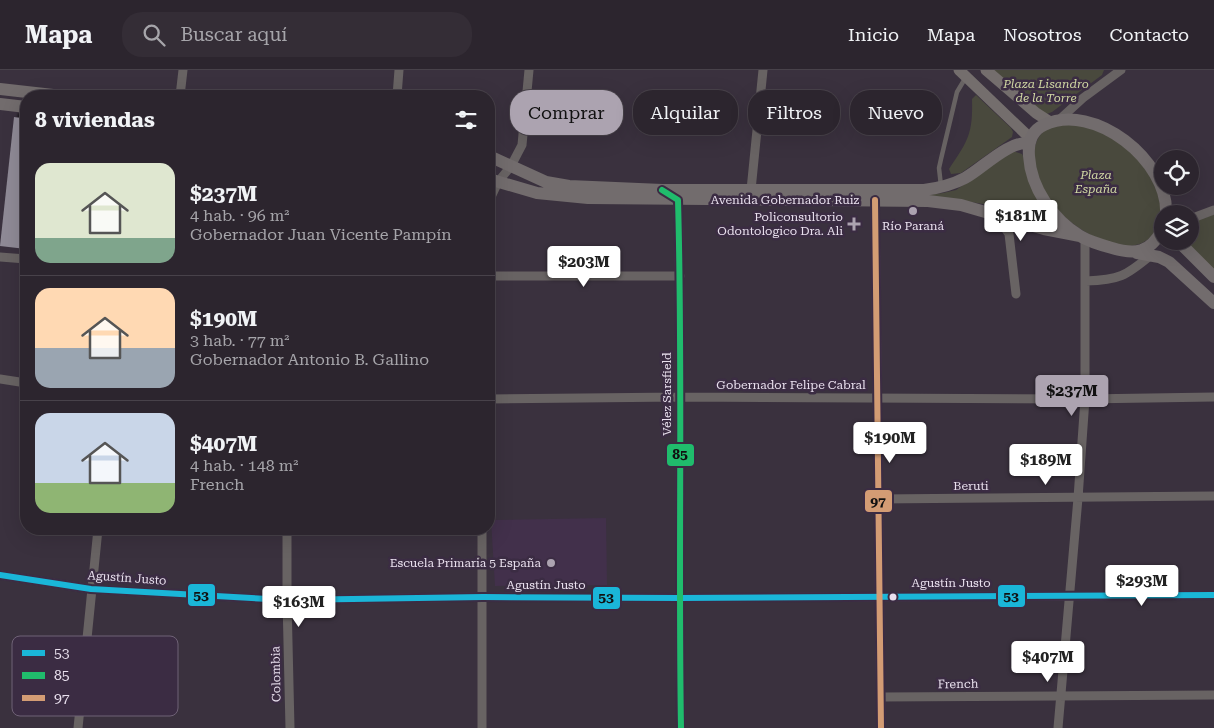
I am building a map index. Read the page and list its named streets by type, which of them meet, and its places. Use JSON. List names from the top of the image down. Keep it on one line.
{"streets":{"main road":["Avenida Gobernador Ruiz"],"street":["Gobernador Felipe Cabral","Vélez Sarsfield","Beruti","Agustín Justo","Colombia","French"]},"crossings":[["Avenida Gobernador Ruiz","Vélez Sarsfield"],["Gobernador Felipe Cabral","Vélez Sarsfield"],["Vélez Sarsfield","Agustín Justo"],["Agustín Justo","Colombia"]],"parks":["Plaza Lisandro de la Torre","Plaza España"],"places":{"other":["Río Paraná","Escuela Primaria 5 España"],"health":["Policonsultorio Odontologico Dra. Ali"]},"lines":["transit line 85","transit line 97","transit line 53"],"legend":["53","85","97"],"page":{"header":"Mapa","search":"Buscar aquí","nav":["Inicio","Mapa","Nosotros","Contacto"],"chip":["Comprar","Alquilar","Filtros","Nuevo"],"heading":"8 viviendas","list":[{"name":"$237M","note":"4 hab. · 96 m² · Gobernador Juan Vicente Pampín"},{"name":"$190M","note":"3 hab. · 77 m² · Gobernador Antonio B. Gallino"},{"name":"$407M","note":"4 hab. · 148 m² · French"}],"price":["$181M","$203M","$237M","$190M","$189M","$293M","$163M","$407M"]}}
